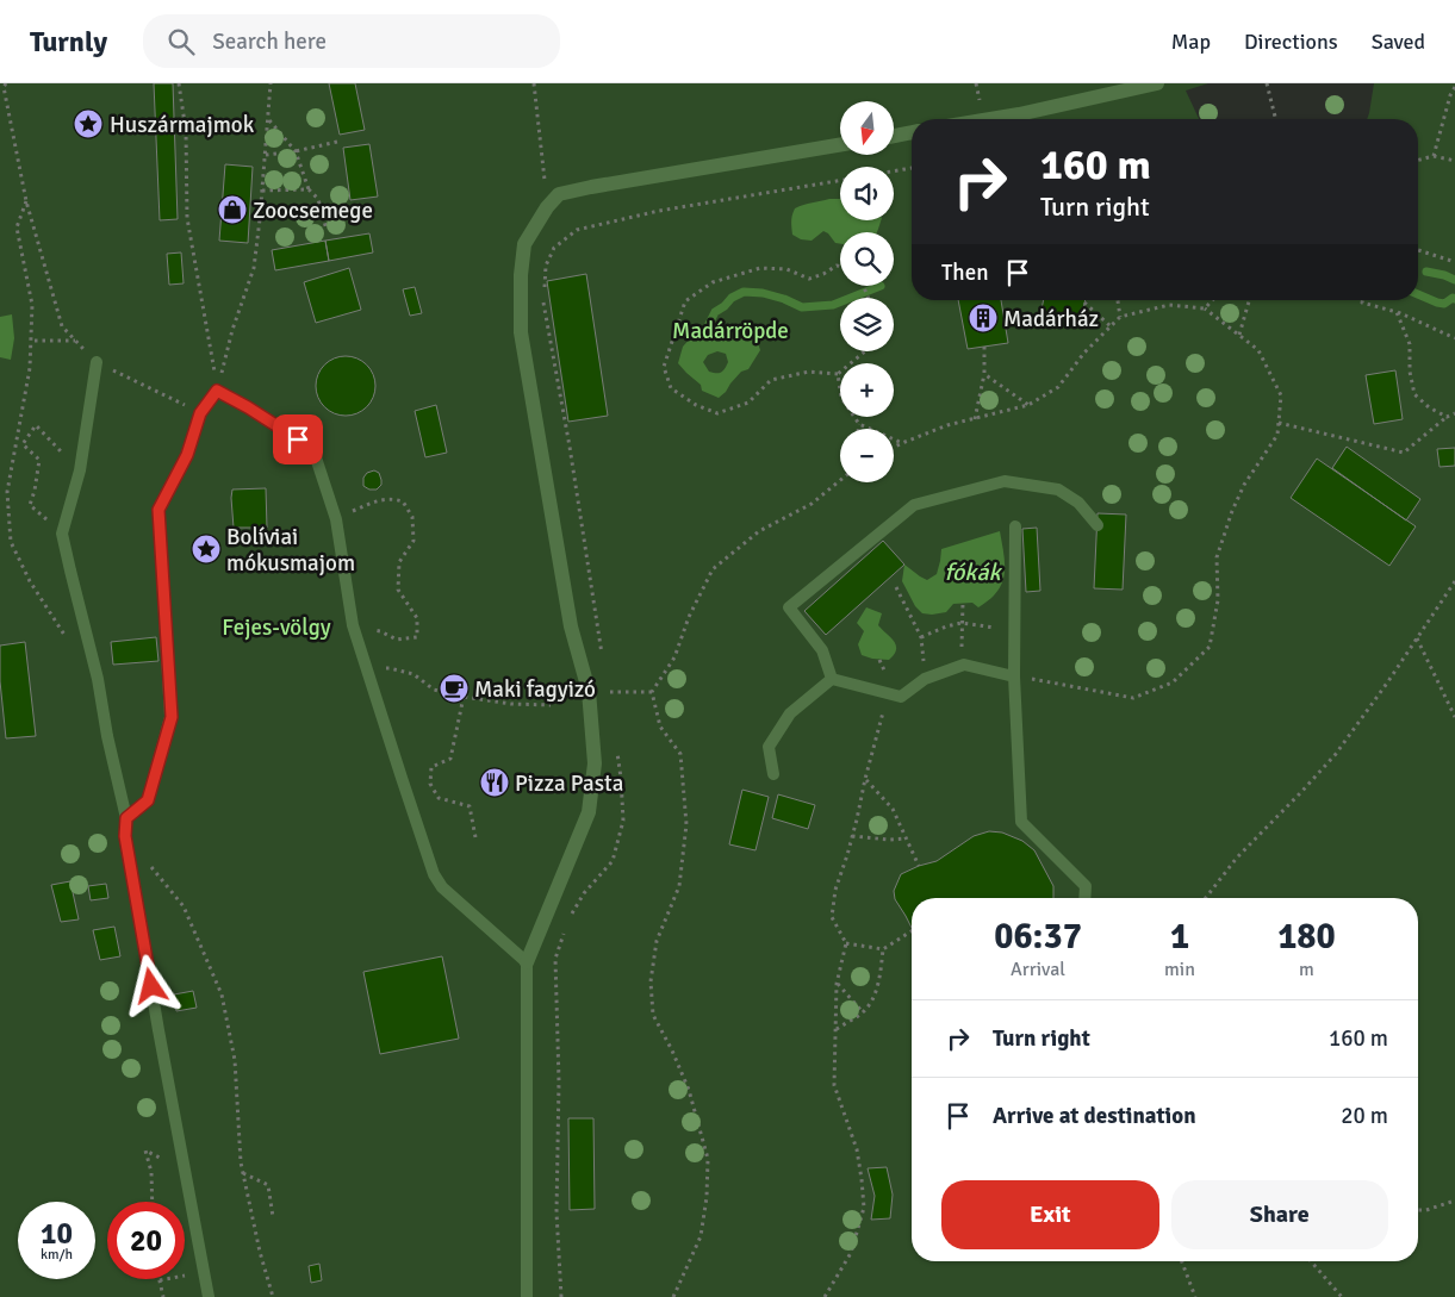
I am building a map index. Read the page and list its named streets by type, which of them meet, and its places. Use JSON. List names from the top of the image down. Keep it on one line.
{"water":["fókák"],"parks":["Madárröpde","Fejes-völgy"],"places":{"place":["Huszármajmok","Bolíviai mókusmajom"],"shop":["Zoocsemege"],"building":["Madárház"],"cafe":["Maki fagyizó"],"restaurant":["Pizza Pasta"]},"north":"bottom","page":{"header":"Turnly","search":"Search here","nav":["Map","Directions","Saved"],"map_buttons":["+","−"],"turn":["160 m","Turn right"],"then":"Then","eta":["06:37","Arrival","1","min","180","m"],"list":[{"name":"Turn right","value":"160 m"},{"name":"Arrive at destination","value":"20 m"}],"buttons":["Exit","Share"],"speed":"10 km/h","limit":"20"}}
